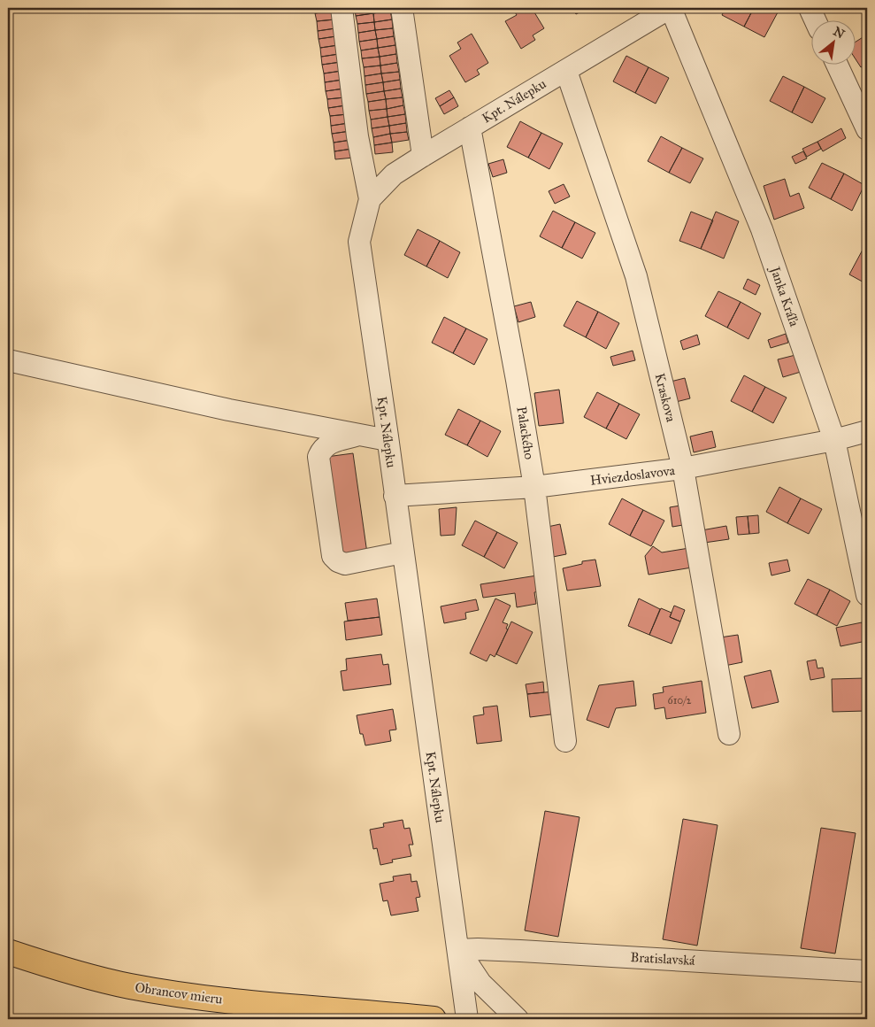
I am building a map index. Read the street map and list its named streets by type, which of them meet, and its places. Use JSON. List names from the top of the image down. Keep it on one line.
{"streets":{"main road":["Obrancov mieru"],"street":["Kpt. Nálepku","Janka Kráľa","Kraskova","Palackého","Hviezdoslavova","Bratislavská"]},"crossings":[["Kpt. Nálepku","Janka Kráľa"],["Kpt. Nálepku","Kraskova"],["Kpt. Nálepku","Palackého"],["Kpt. Nálepku","Hviezdoslavova"],["Kpt. Nálepku","Bratislavská"],["Janka Kráľa","Hviezdoslavova"],["Kraskova","Hviezdoslavova"],["Palackého","Hviezdoslavova"]],"house_numbers":["610/2"],"north":"top right"}
